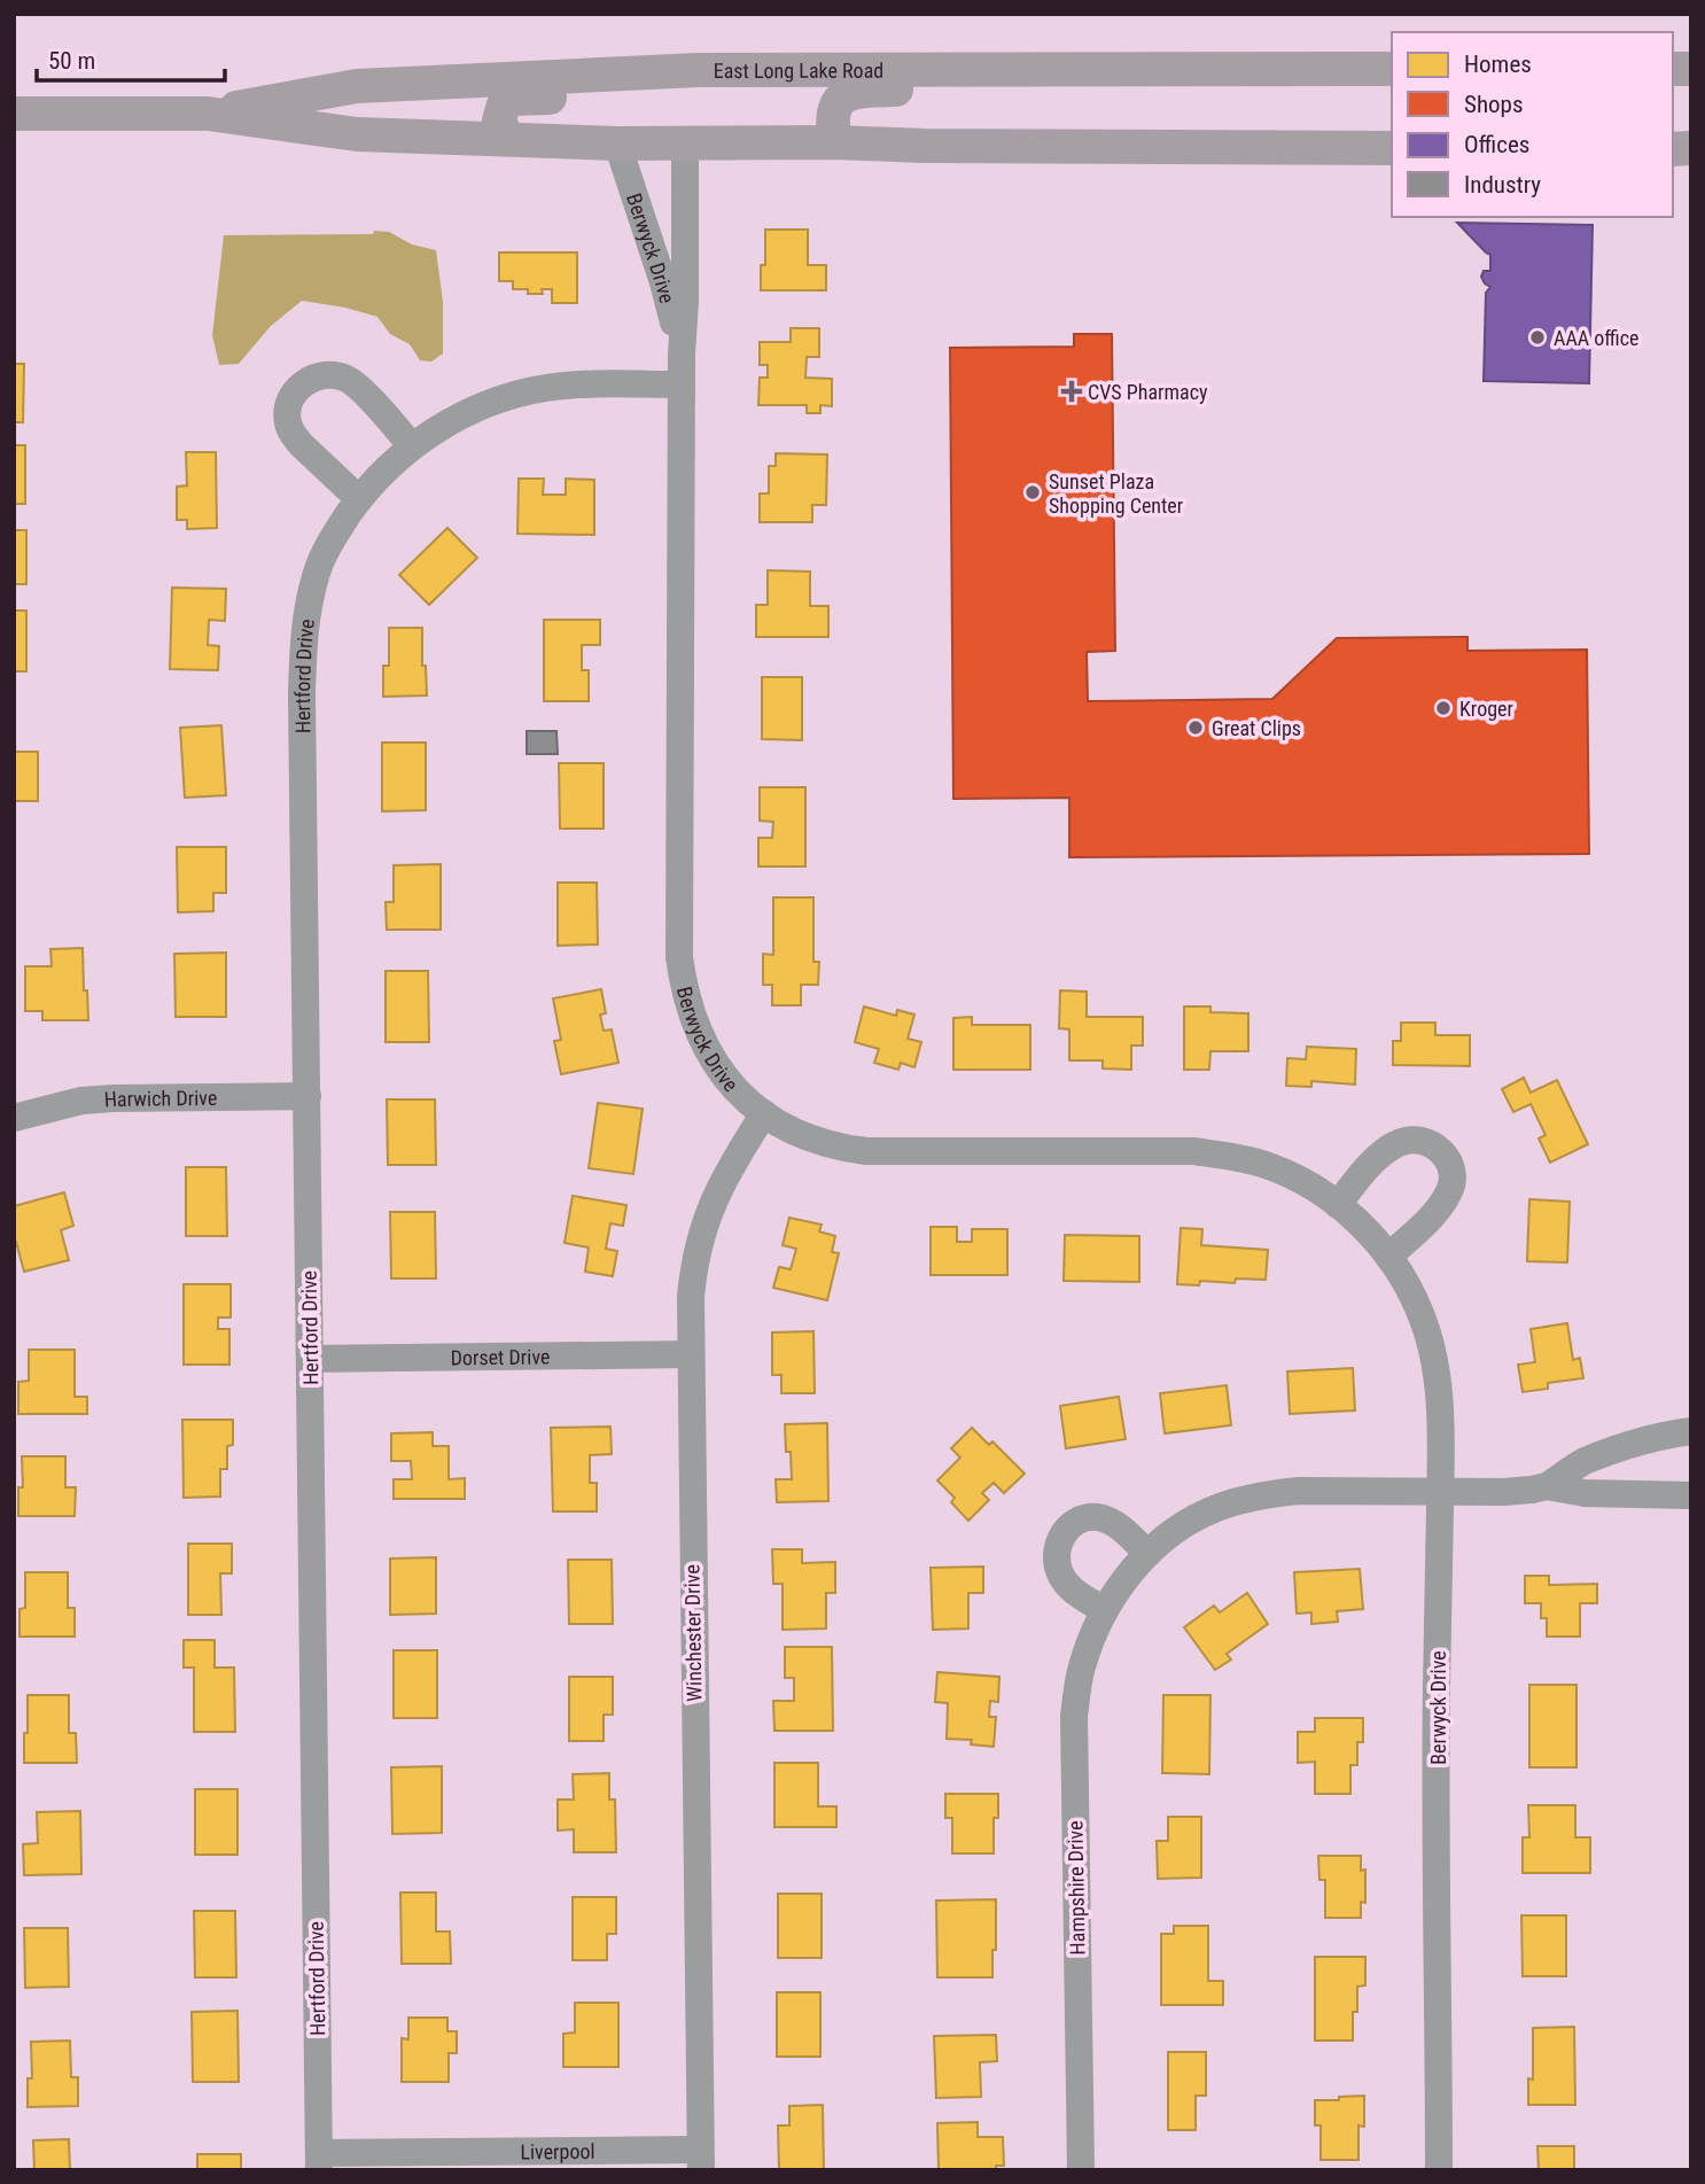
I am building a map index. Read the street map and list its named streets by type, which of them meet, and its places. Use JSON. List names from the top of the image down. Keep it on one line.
{"streets":{"main road":["East Long Lake Road"],"street":["Berwyck Drive","Hertford Drive","Harwich Drive","Dorset Drive","Winchester Drive","Hampshire Drive","Liverpool"]},"crossings":[["East Long Lake Road","Berwyck Drive"],["Berwyck Drive","Hertford Drive"],["Berwyck Drive","Winchester Drive"],["Berwyck Drive","Hampshire Drive"],["Hertford Drive","Harwich Drive"],["Hertford Drive","Dorset Drive"],["Hertford Drive","Liverpool"],["Dorset Drive","Winchester Drive"],["Winchester Drive","Liverpool"]],"places":{"other":["AAA office","Sunset Plaza Shopping Center","Kroger","Great Clips"],"health":["CVS Pharmacy"]},"legend":["Homes","Shops","Offices","Industry"],"scale_bar":"50 m"}
